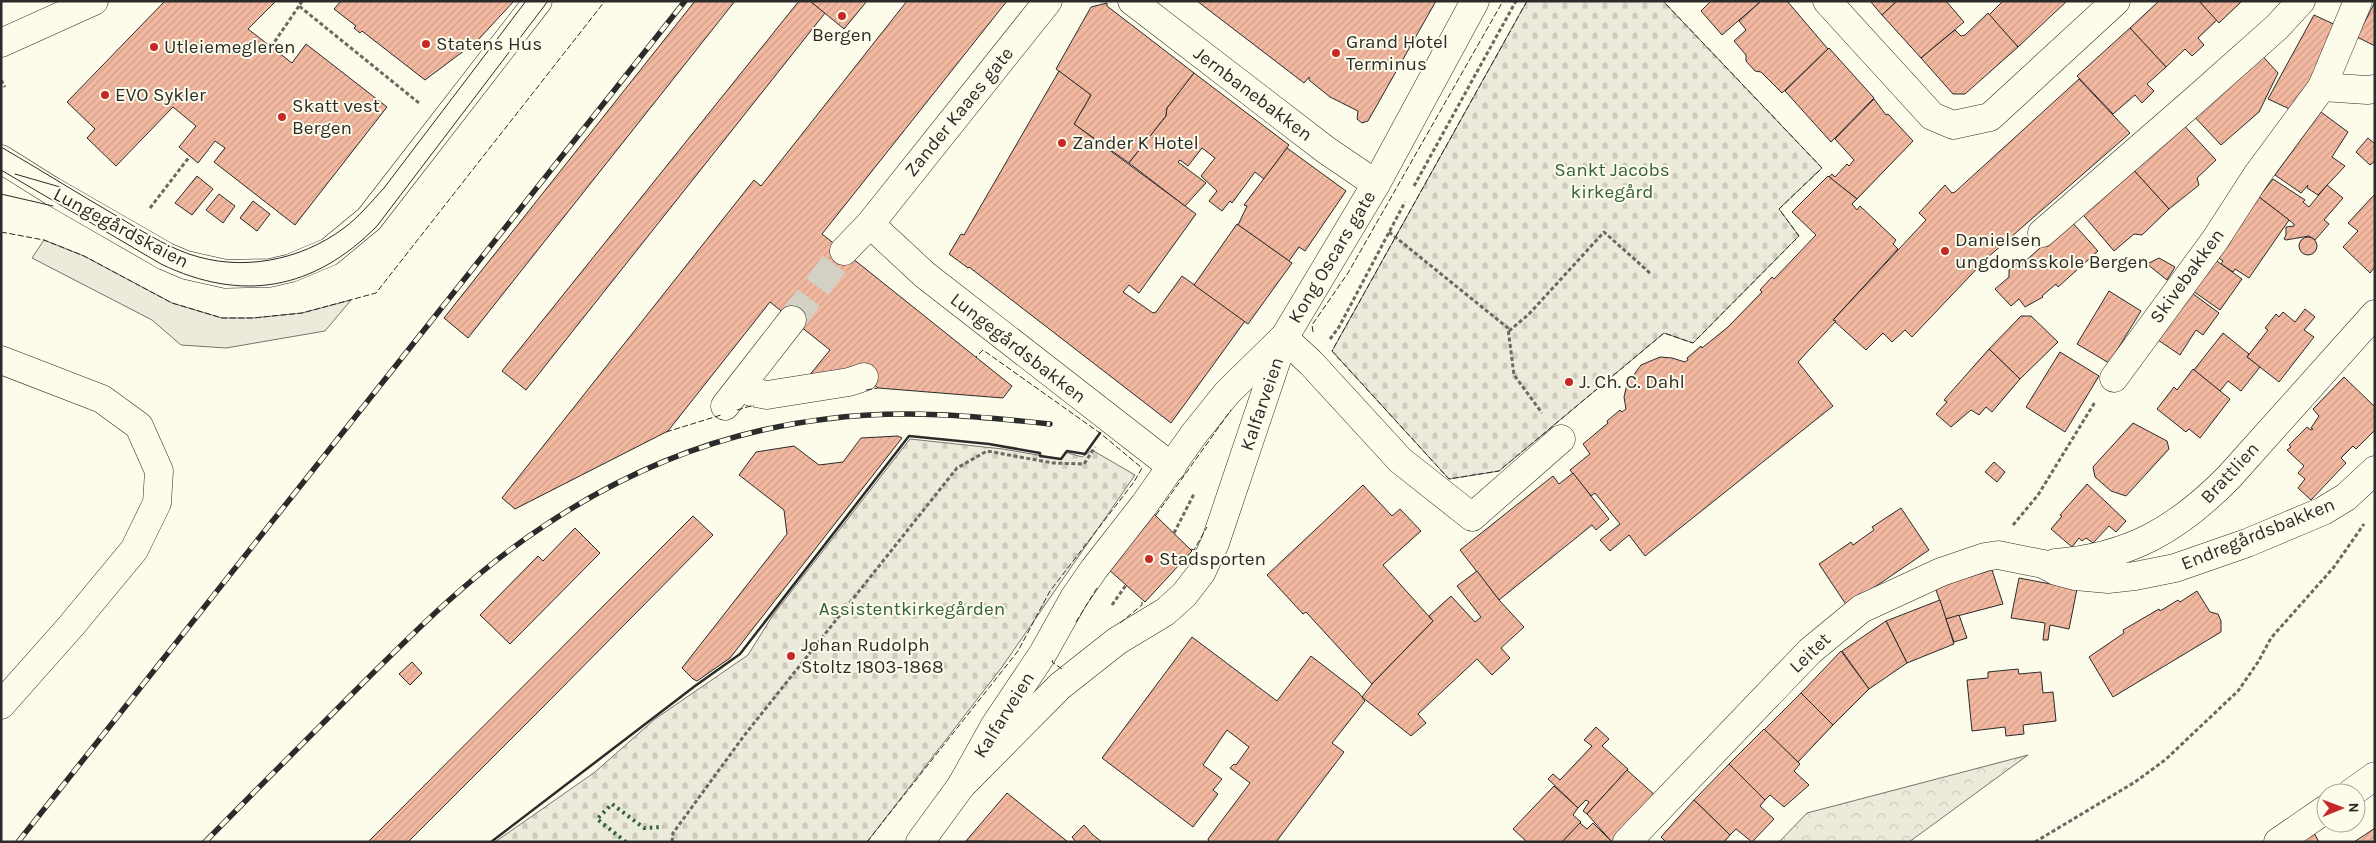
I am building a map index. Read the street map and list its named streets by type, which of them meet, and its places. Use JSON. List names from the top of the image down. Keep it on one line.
{"streets":{"street":["Jernbanebakken","Zander Kaaes gate","Lungegårdskaien","Kong Oscars gate","Skivebakken","Lungegårdsbakken","Kalfarveien","Brattlien","Endregårdsbakken","Leitet"]},"crossings":[["Jernbanebakken","Kong Oscars gate"],["Zander Kaaes gate","Lungegårdsbakken"],["Kong Oscars gate","Kalfarveien"],["Lungegårdsbakken","Kalfarveien"],["Brattlien","Endregårdsbakken"],["Brattlien","Leitet"],["Endregårdsbakken","Leitet"]],"parks":["Sankt Jacobs kirkegård","Assistentkirkegården"],"places":["Bergen","Statens Hus","Utleiemegleren","Grand Hotel Terminus","EVO Sykler","Skatt vest Bergen","Zander K Hotel","Danielsen ungdomsskole Bergen","J. Ch. C. Dahl","Stadsporten","Johan Rudolph Stoltz 1803-1868"],"north":"right"}
